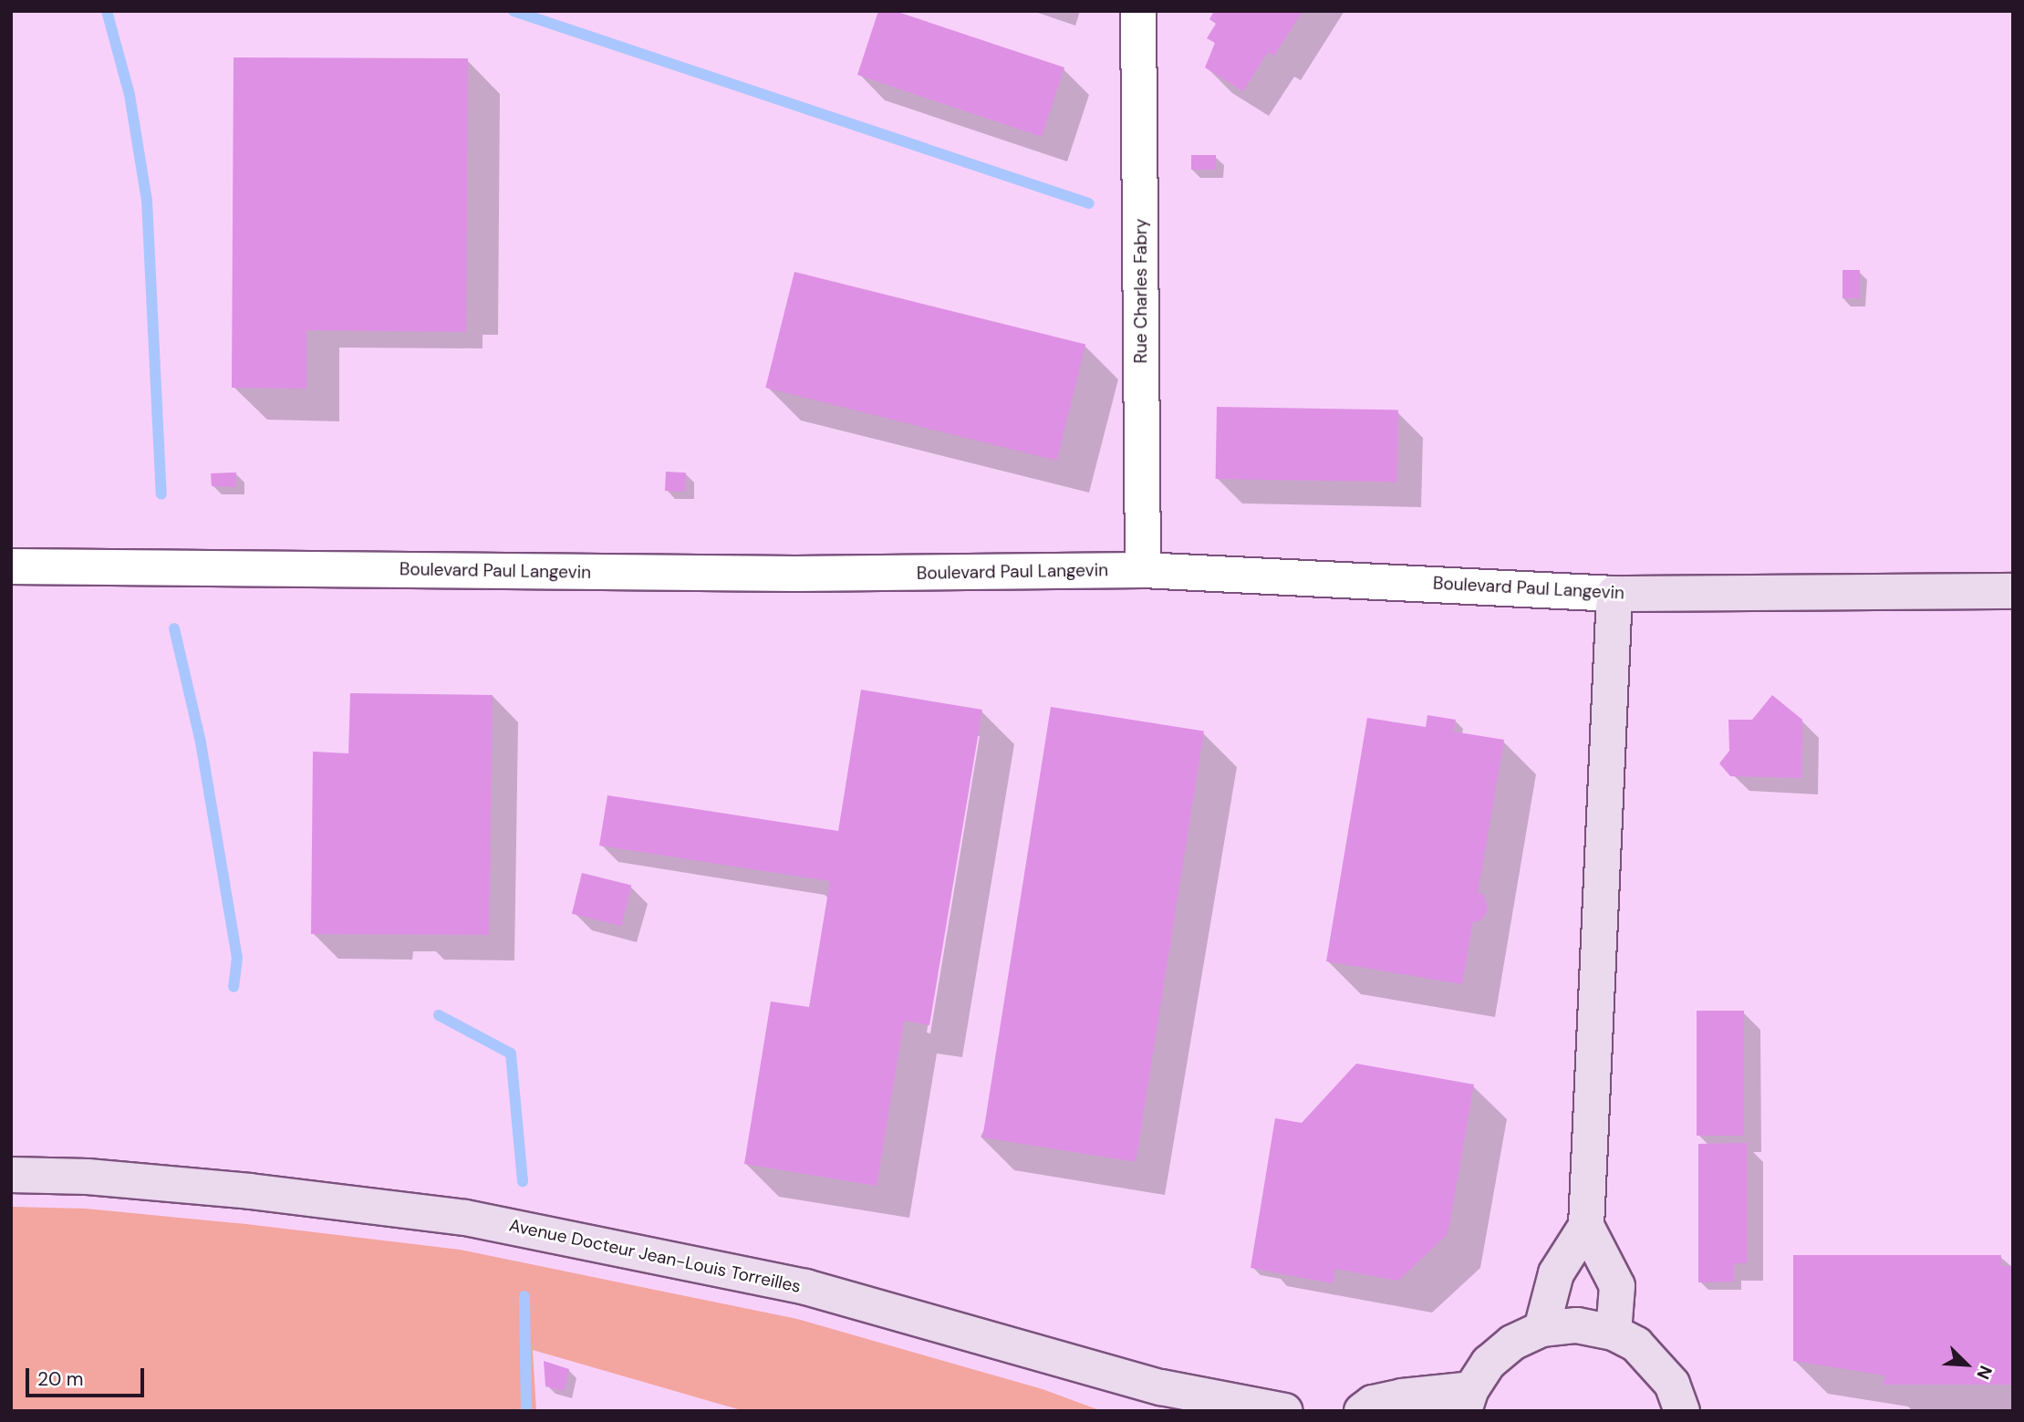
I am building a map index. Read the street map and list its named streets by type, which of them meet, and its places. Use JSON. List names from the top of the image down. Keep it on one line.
{"streets":{"main road":["Boulevard Paul Langevin","Avenue Docteur Jean-Louis Torreilles"],"street":["Rue Charles Fabry"]},"crossings":[["Rue Charles Fabry","Boulevard Paul Langevin"]],"scale_bar":"20 m","north":"bottom right"}
